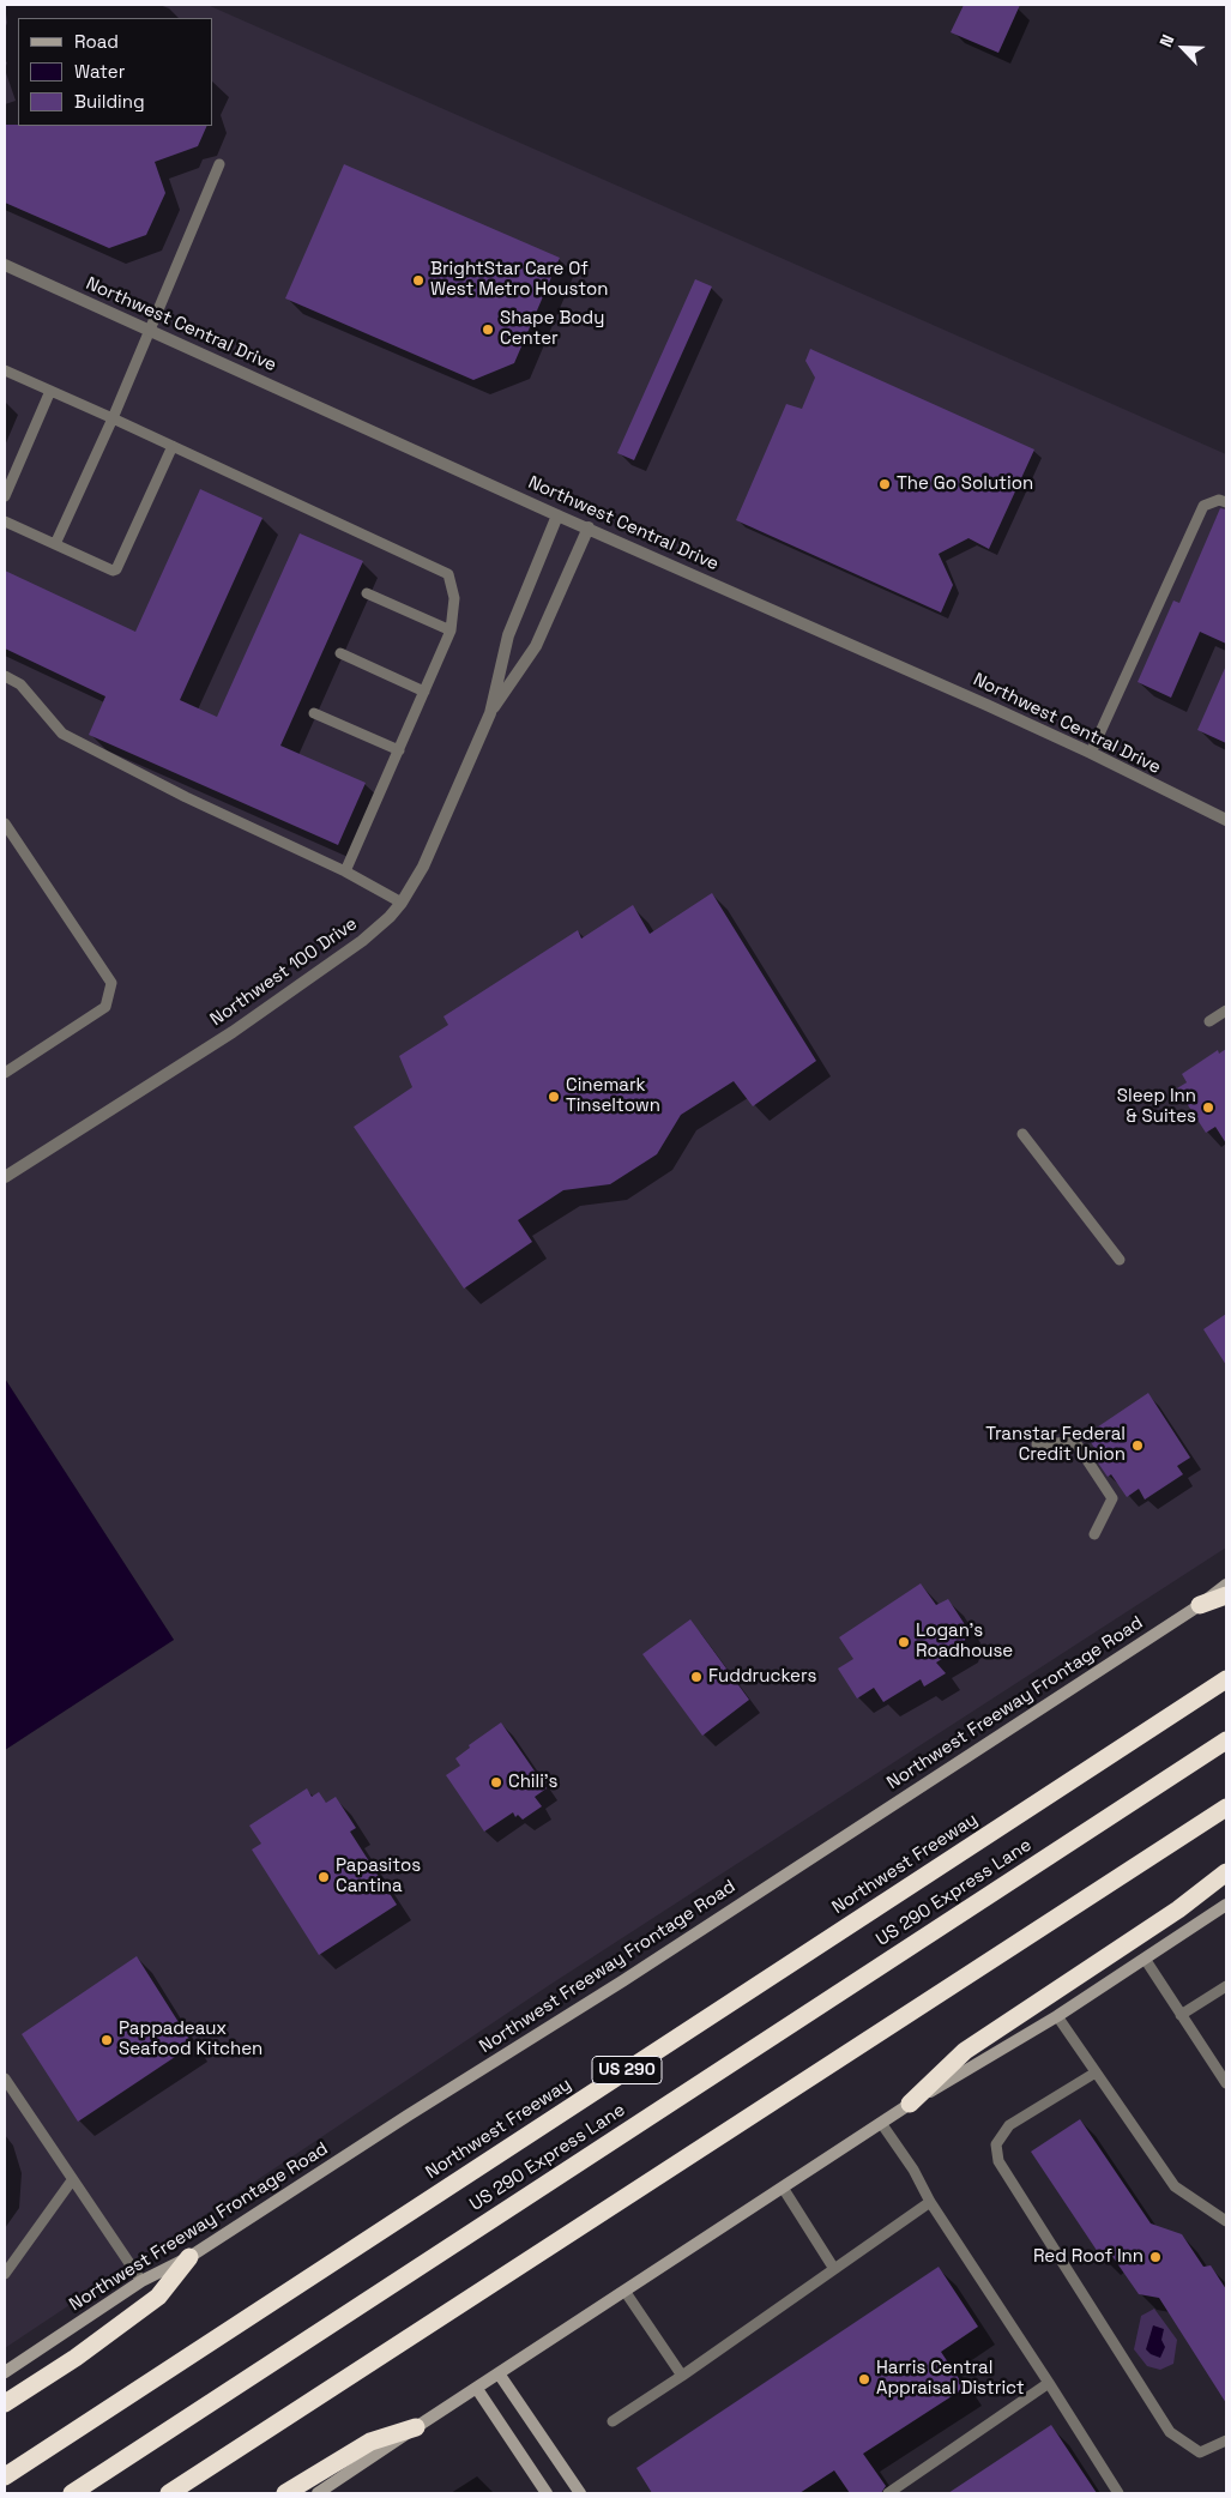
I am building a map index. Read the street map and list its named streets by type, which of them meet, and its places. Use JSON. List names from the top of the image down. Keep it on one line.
{"streets":{"highway":["Northwest Freeway","US 290 Express Lane","US 290"],"main road":["Northwest Freeway Frontage Road"],"street":["Northwest Central Drive","Northwest 100 Drive"]},"crossings":[["Northwest Central Drive","Northwest 100 Drive"]],"places":["BrightStar Care Of West Metro Houston","Shape Body Center","The Go Solution","Cinemark Tinseltown","Sleep Inn & Suites","Transtar Federal Credit Union","Logan's Roadhouse","Fuddruckers","Chili's","Papasitos Cantina","Pappadeaux Seafood Kitchen","Red Roof Inn","Harris Central Appraisal District"],"legend":["Road","Water","Building"],"north":"top left"}
